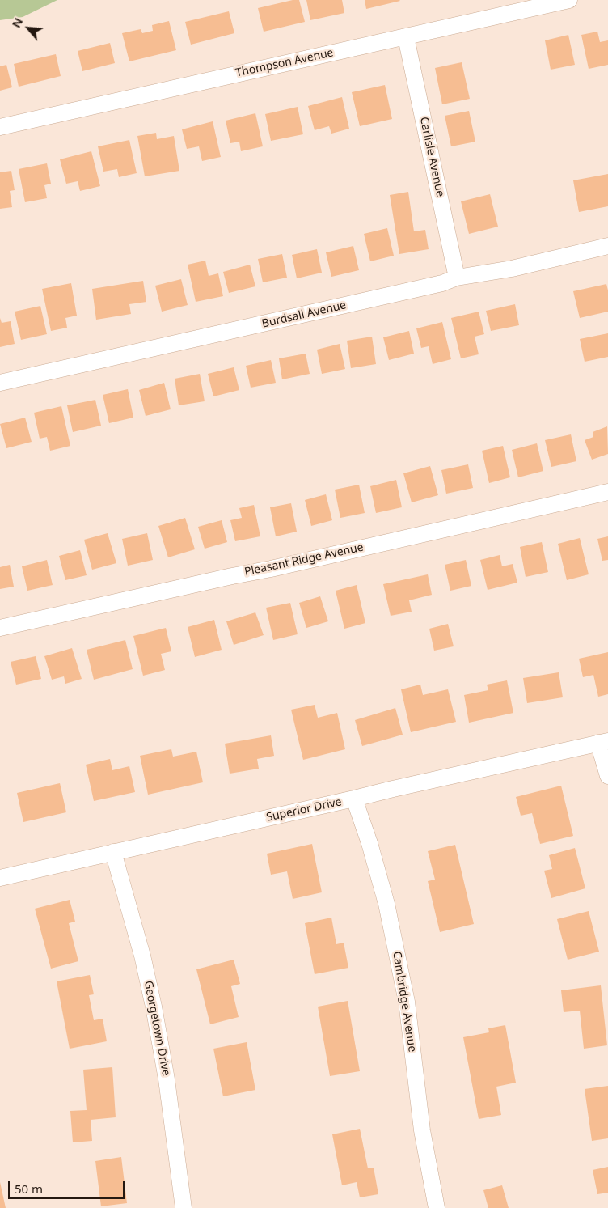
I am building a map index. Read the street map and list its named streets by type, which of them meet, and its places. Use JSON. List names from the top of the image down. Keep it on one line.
{"streets":{"street":["Thompson Avenue","Carlisle Avenue","Burdsall Avenue","Pleasant Ridge Avenue","Superior Drive","Cambridge Avenue","Georgetown Drive"]},"crossings":[["Thompson Avenue","Carlisle Avenue"],["Carlisle Avenue","Burdsall Avenue"],["Superior Drive","Cambridge Avenue"],["Superior Drive","Georgetown Drive"]],"scale_bar":"50 m","north":"top left"}
